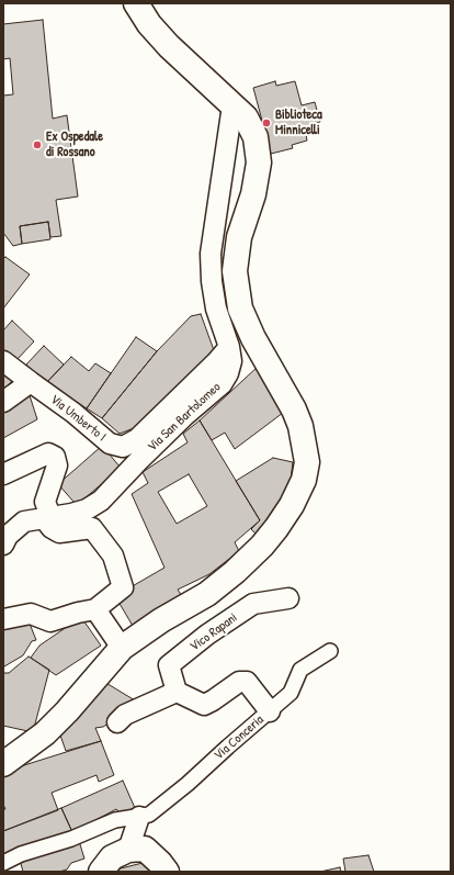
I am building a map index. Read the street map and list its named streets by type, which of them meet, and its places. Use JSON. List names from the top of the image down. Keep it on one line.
{"streets":{"street":["Via San Bartolomeo","Via Umberto I","Vico Rapani","Via Conceria"]},"crossings":[["Via San Bartolomeo","Via Umberto I"]],"places":["Biblioteca Minnicelli","Ex Ospedale di Rossano"]}
